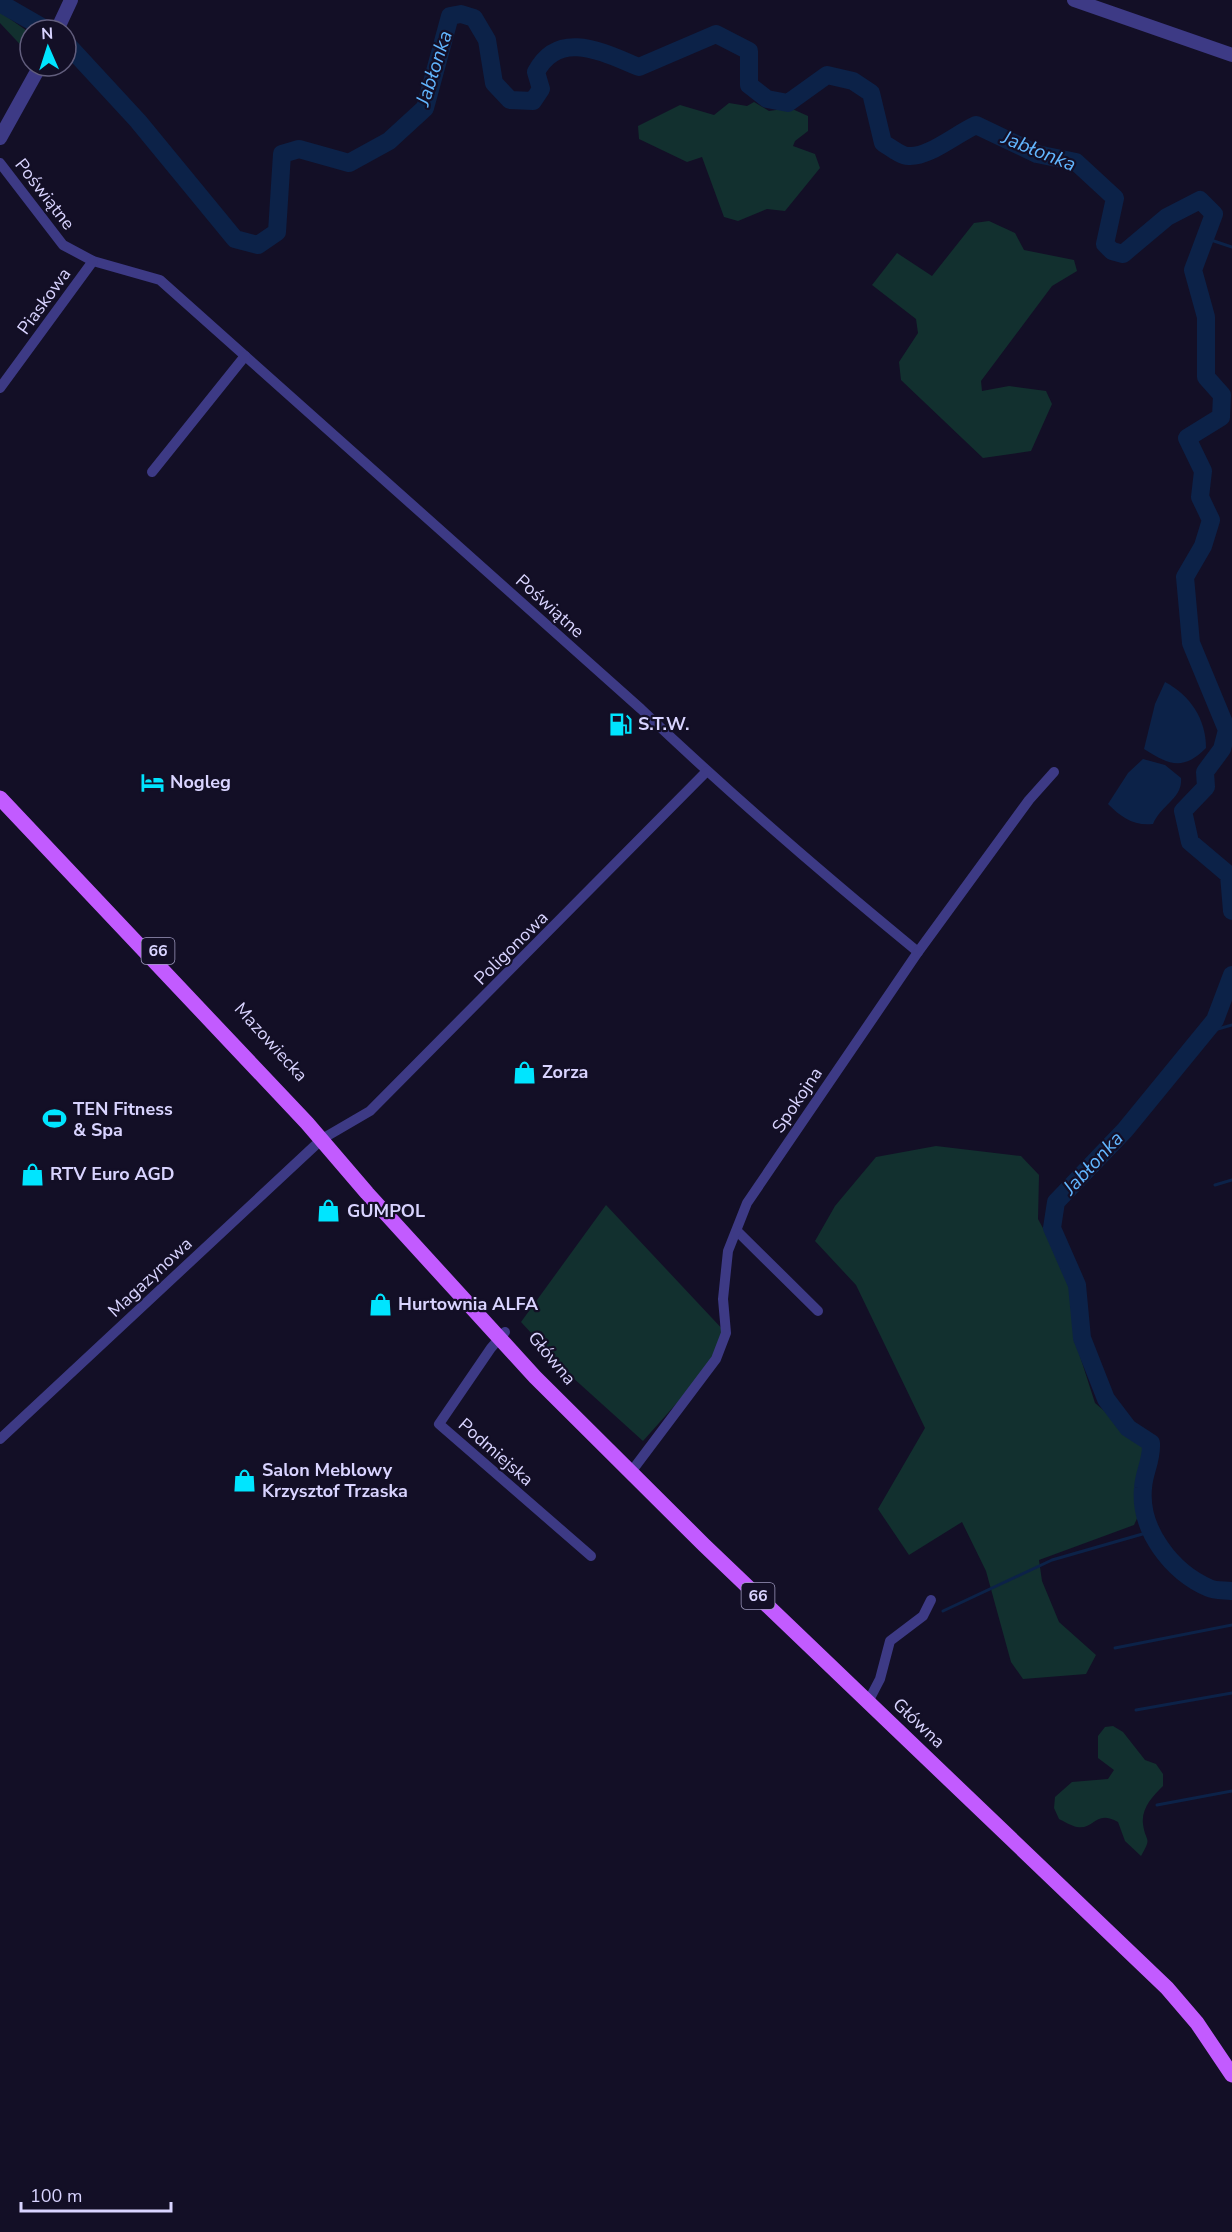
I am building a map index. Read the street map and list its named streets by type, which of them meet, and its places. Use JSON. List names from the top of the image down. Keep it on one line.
{"streets":{"main road":["66","Mazowiecka","Główna"],"street":["Poświątne","Piaskowa","Poligonowa","Spokojna","Magazynowa","Podmiejska"]},"crossings":[["Poświątne","Piaskowa"],["Poświątne","Poligonowa"],["Poświątne","Spokojna"],["Poligonowa","Mazowiecka"],["Poligonowa","Magazynowa"],["Mazowiecka","Magazynowa"],["Mazowiecka","Główna"],["Mazowiecka","Podmiejska"],["Spokojna","Główna"],["Główna","Podmiejska"]],"water":["Jabłonka"],"places":{"fuel station":["S.T.W."],"hotel":["Nogleg"],"shop":["Zorza","RTV Euro AGD","GUMPOL","Hurtownia ALFA","Salon Meblowy Krzysztof Trzaska"],"sports":["TEN Fitness & Spa"]},"scale_bar":"100 m","north":"top"}
